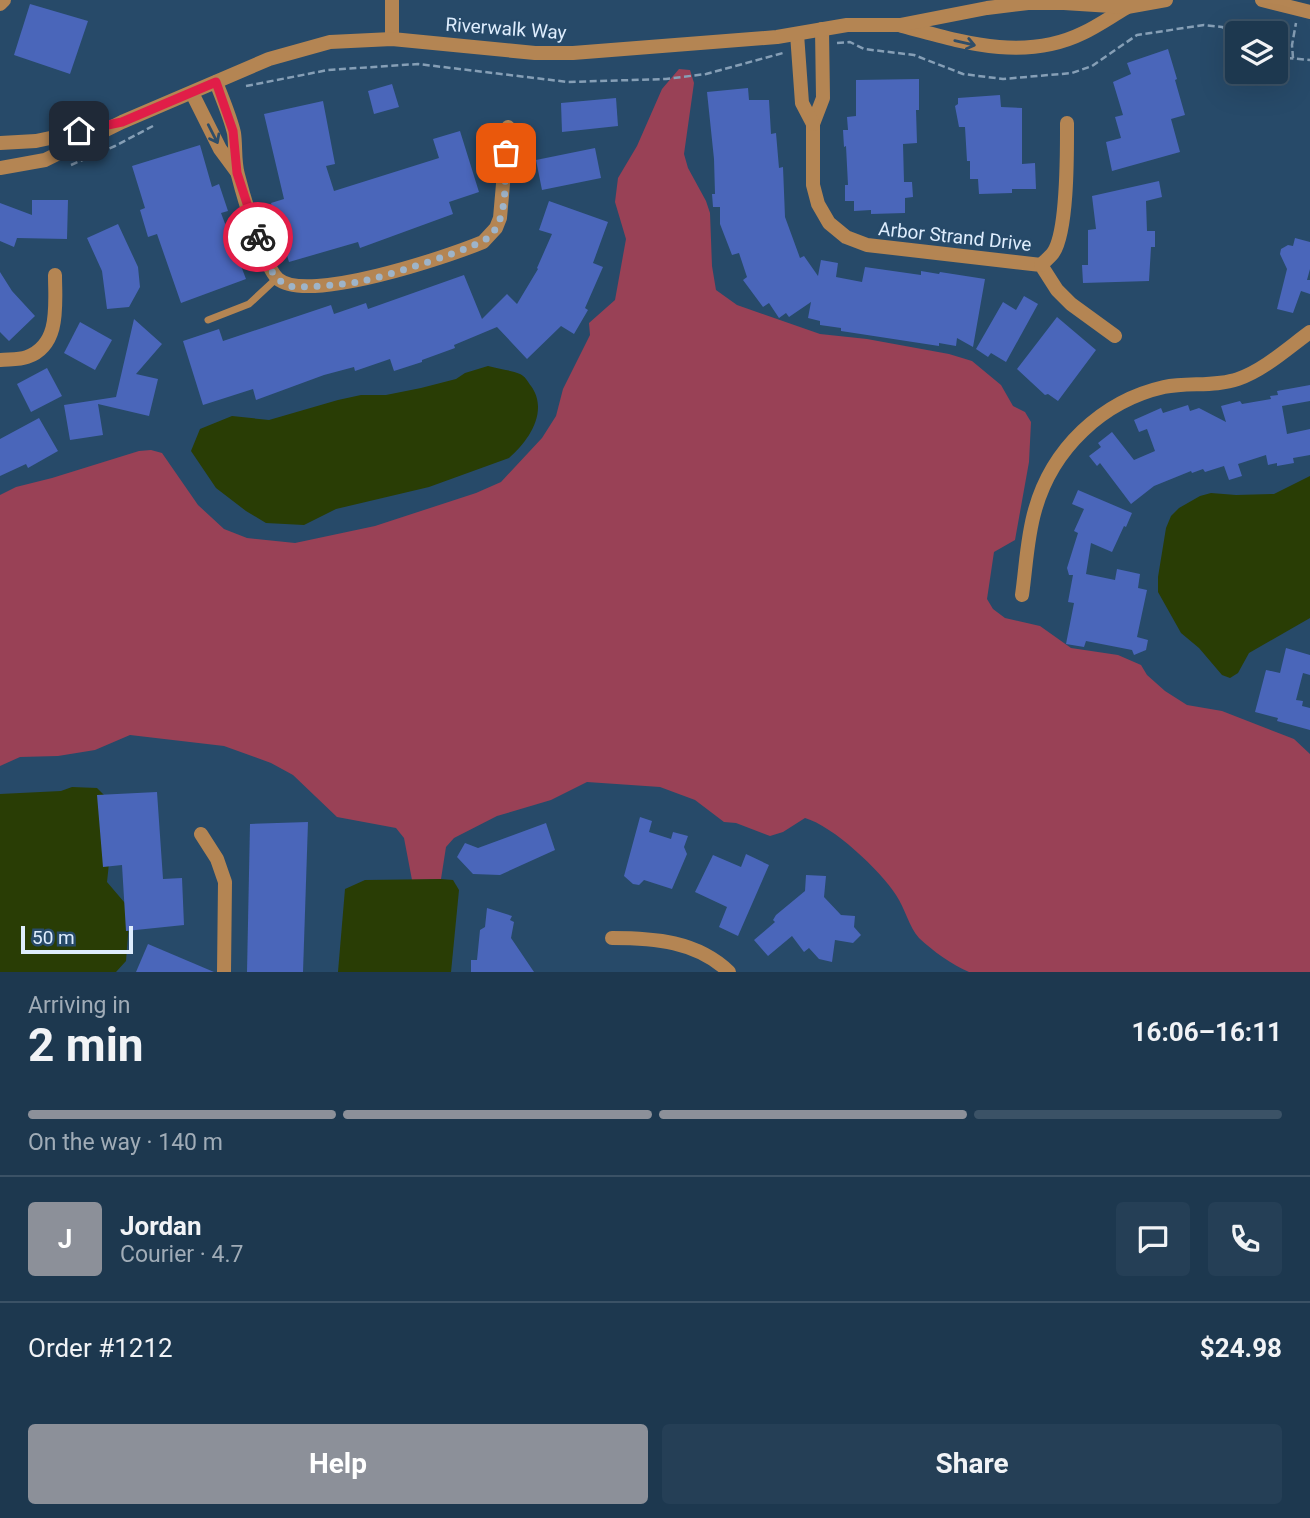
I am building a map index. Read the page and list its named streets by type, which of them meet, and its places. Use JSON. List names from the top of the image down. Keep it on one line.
{"streets":{"street":["Riverwalk Way","Arbor Strand Drive"]},"crossings":[["Riverwalk Way","Arbor Strand Drive"]],"scale_bar":"50 m","page":{"scale":"50 m","heading":["2 min","Arriving in","16:06–16:11"],"panel":["Jordan","Courier · 4.7","Order #1212","$24.98"],"bar":"On the way · 140 m","round":"J","buttons":["Help","Share"]}}
